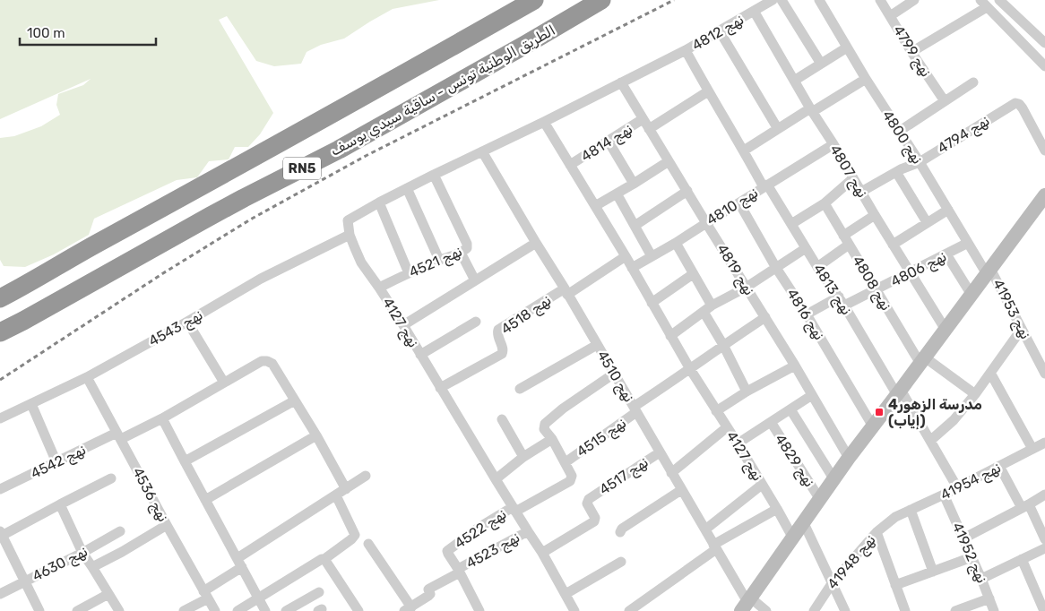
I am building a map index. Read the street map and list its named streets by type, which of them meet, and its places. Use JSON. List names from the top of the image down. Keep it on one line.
{"streets":{"highway":["الطريق الوطنية تونس - ساقية سيدي يوسف","RN5"],"street":["نهج 4812","نهج 4799","نهج 4794","نهج 4800","نهج 4814","نهج 4807","نهج 4810","نهج 4521","نهج 4806","نهج 4819","نهج 4808","نهج 4813","نهج 41953","نهج 4518","نهج 4816","نهج 4127","نهج 4543","نهج 4510","نهج 4515","نهج 4829","نهج 4542","نهج 4517","نهج 41954","نهج 4536","نهج 4522","نهج 4523","نهج 41952","نهج 41948","نهج 4630"]},"crossings":[["نهج 4812","نهج 4807"],["نهج 4812","نهج 4813"],["نهج 4794","نهج 4800"],["نهج 4794","نهج 4807"],["نهج 4800","نهج 4806"],["نهج 4800","نهج 41953"],["نهج 4814","نهج 4819"],["نهج 4814","نهج 4813"],["نهج 4814","نهج 4127"],["نهج 4807","نهج 4810"],["نهج 4807","نهج 4806"],["نهج 4810","نهج 4819"],["نهج 4810","نهج 4813"],["نهج 4810","نهج 4816"],["نهج 4810","نهج 4127"],["نهج 4521","نهج 4127"],["نهج 4806","نهج 4808"],["نهج 4806","نهج 4813"],["نهج 4819","نهج 4515"],["نهج 4518","نهج 4127"],["نهج 4518","نهج 4510"],["نهج 4127","نهج 4543"],["نهج 4127","نهج 4515"],["نهج 4127","نهج 4517"],["نهج 4127","نهج 4522"],["نهج 4127","نهج 4523"],["نهج 4543","نهج 4536"],["نهج 4510","نهج 4515"],["نهج 4510","نهج 4517"],["نهج 4515","نهج 4522"],["نهج 4542","نهج 4536"],["نهج 41954","نهج 41952"],["نهج 41954","نهج 41948"],["نهج 4522","نهج 4523"]],"places":{"transit":["مدرسة الزهور4 (إياب)"]},"scale_bar":"100 m"}
